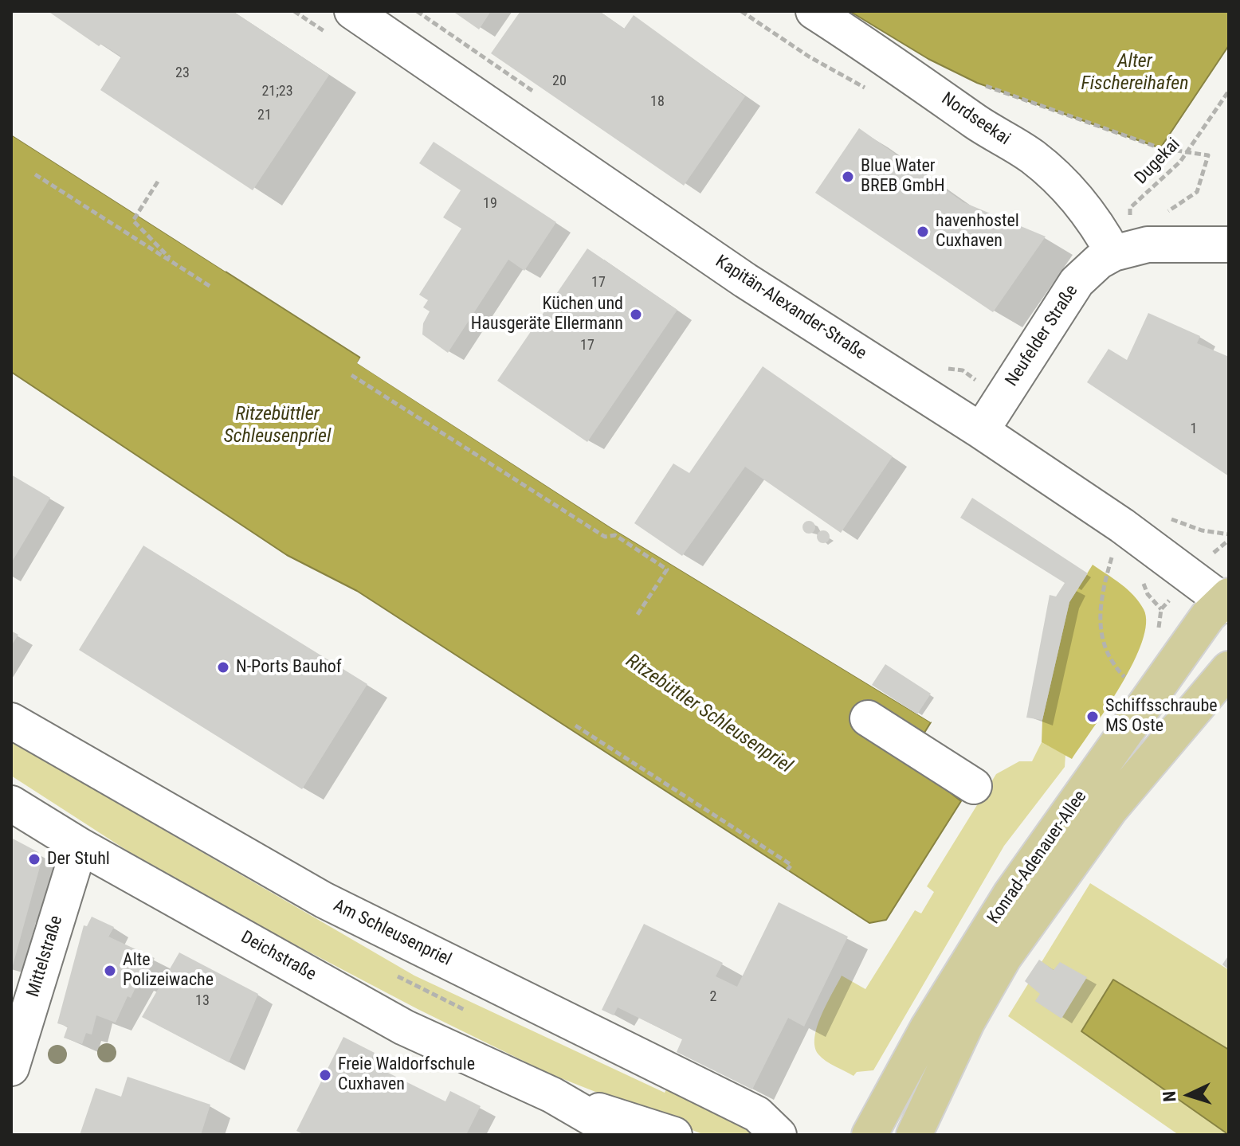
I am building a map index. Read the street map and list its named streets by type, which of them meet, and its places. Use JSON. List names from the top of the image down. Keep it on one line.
{"streets":{"main road":["Konrad-Adenauer-Allee"],"street":["Nordseekai","Kapitän-Alexander-Straße","Neufelder Straße","Am Schleusenpriel","Mittelstraße","Deichstraße"],"path":["Dugekai"]},"crossings":[["Nordseekai","Dugekai"],["Nordseekai","Neufelder Straße"],["Dugekai","Neufelder Straße"],["Kapitän-Alexander-Straße","Neufelder Straße"],["Kapitän-Alexander-Straße","Konrad-Adenauer-Allee"],["Mittelstraße","Deichstraße"]],"water":["Alter Fischereihafen","Ritzebüttler Schleusenpriel"],"places":["Blue Water BREB GmbH","havenhostel Cuxhaven","Küchen und Hausgeräte Ellermann","N-Ports Bauhof","Schiffsschraube MS Oste","Der Stuhl","Alte Polizeiwache","Freie Waldorfschule Cuxhaven"],"house_numbers":["23","20","21;23","18","21","19","17","17","1","2","13"],"north":"left"}
